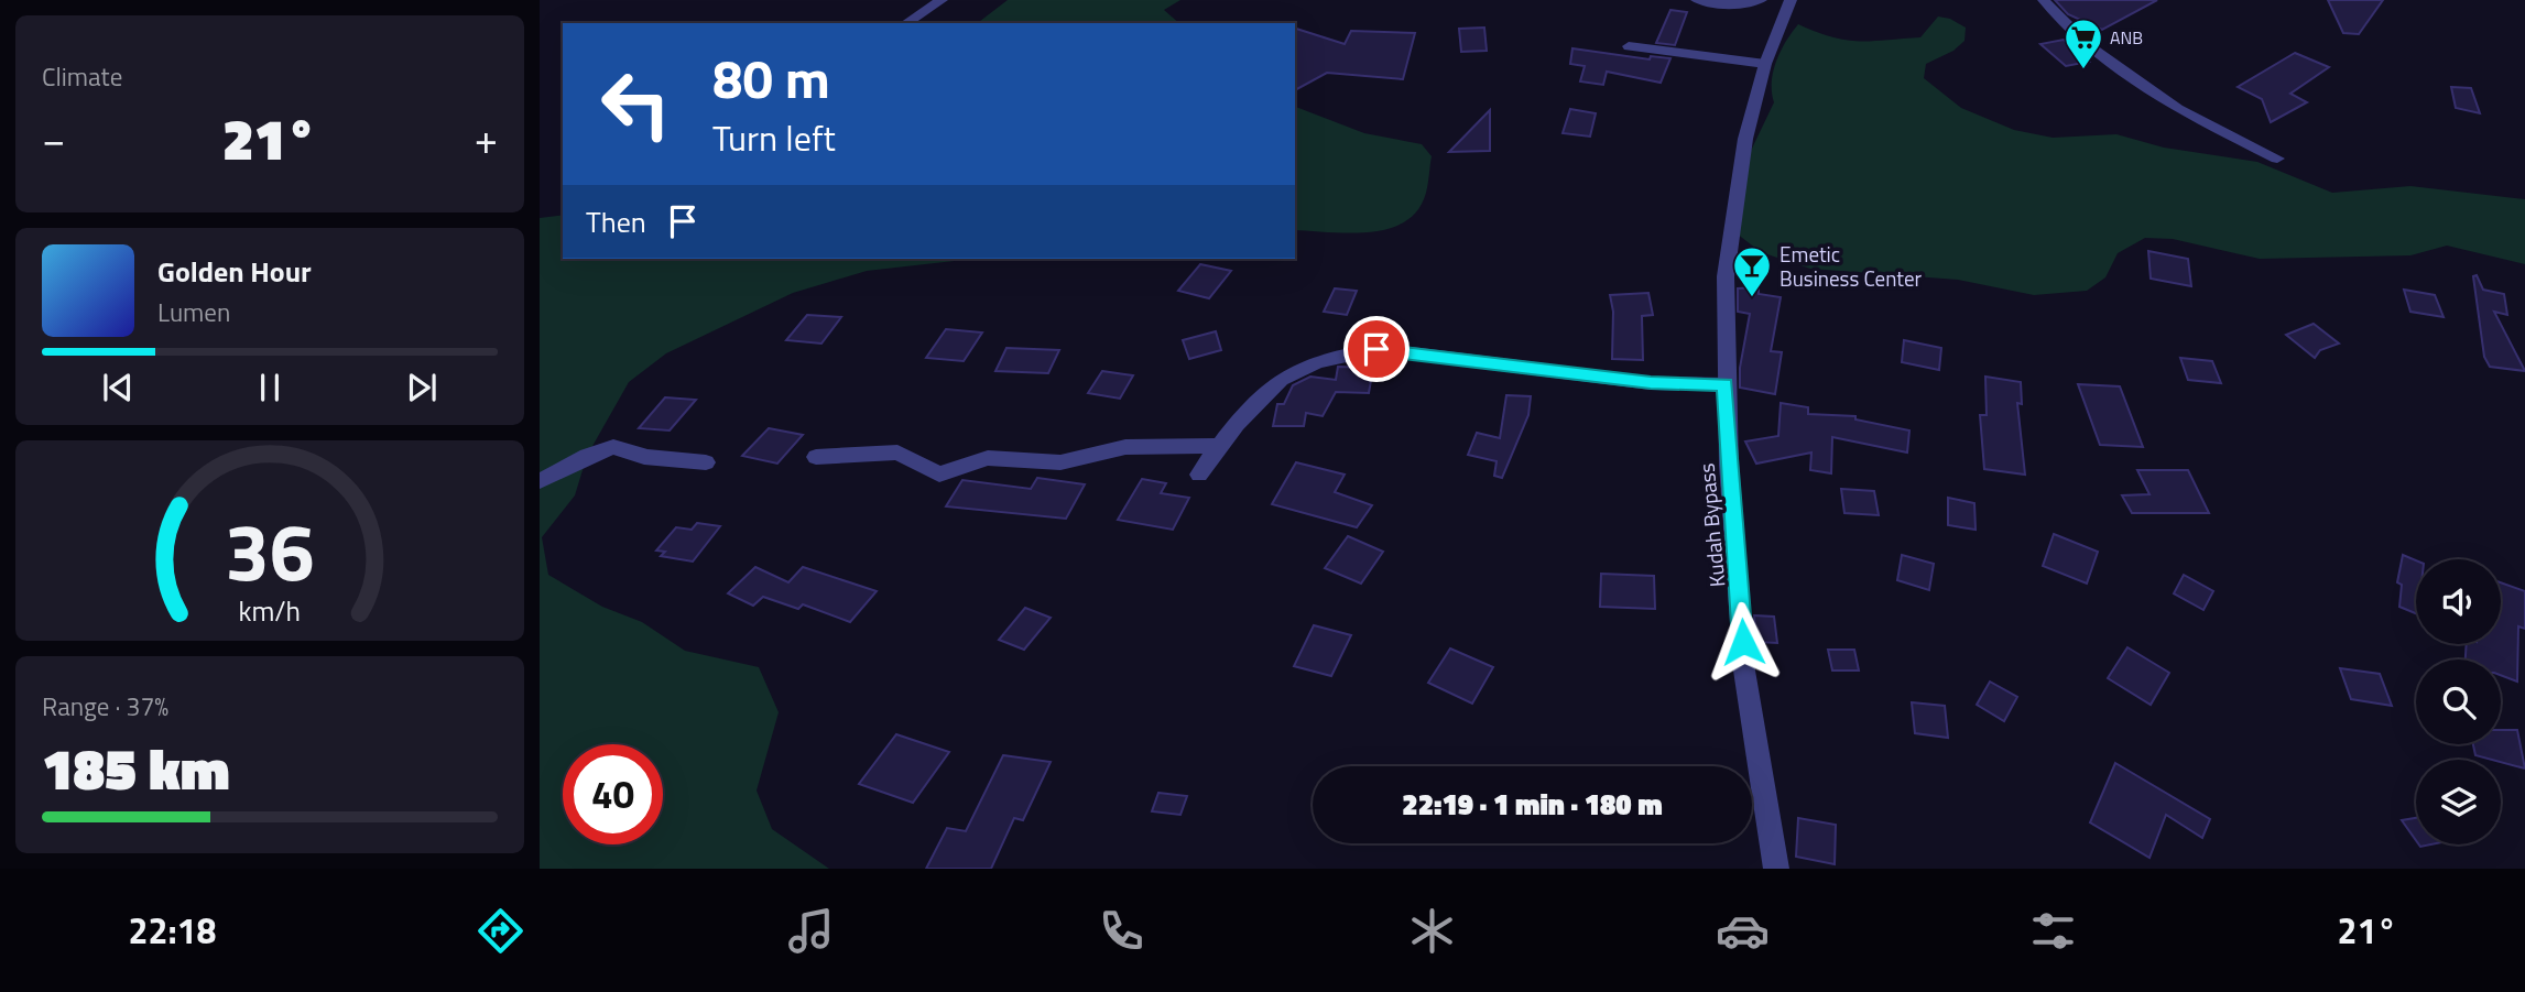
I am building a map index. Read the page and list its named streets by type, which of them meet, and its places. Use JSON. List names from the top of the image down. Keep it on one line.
{"streets":{"street":["Kudah Bypass"]},"places":{"supermarket":["ANB"],"bar":["Emetic Business Center"]},"page":{"tile":["Climate",["Range · 37%","185 km"]],"turn":["80 m","Turn left"],"heat":["−","21°","+"],"then":"Then","song":["Golden Hour","Lumen"],"limit":"40","trip":"22:19 · 1 min · 180 m","tabs":["22:18","21°"],"gauge":["36","km/h"]}}
